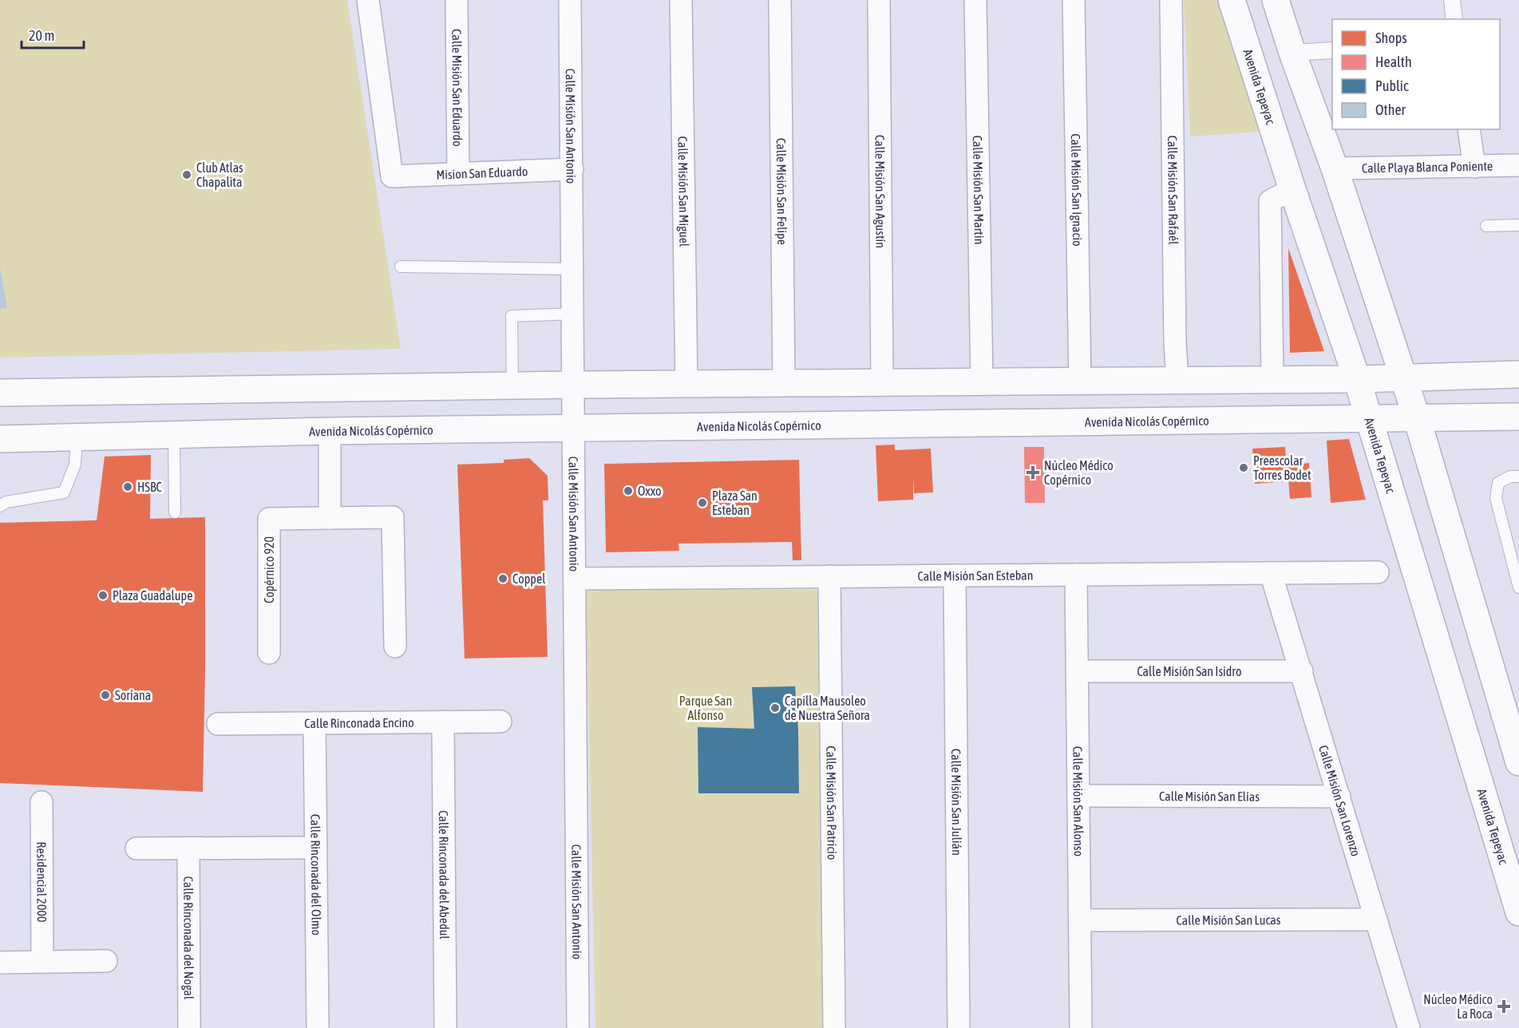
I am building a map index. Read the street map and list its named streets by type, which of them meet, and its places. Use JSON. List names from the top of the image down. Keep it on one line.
{"streets":{"street":["Avenida Tepeyac","Calle Misión San Eduardo","Calle Misión San Antonio","Calle Playa Blanca Poniente","Mision San Eduardo","Calle Misión San Rafaél","Calle Misión San Martin","Calle Misión San Ignacio","Calle Misión San Felipe","Calle Misión San Agustín","Calle Misión San Miguel","Avenida Nicolás Copérnico","Copérnico 920","Calle Misión San Esteban","Calle Misión San Isidro","Calle Rinconada Encino","Calle Misión San Elías","Calle Misión San Lorenzo","Calle Misión San Alonso","Calle Misión San Patricio","Calle Misión San Julián","Calle Rinconada del Abedul","Calle Rinconada del Olmo","Residencial 2000","Calle Misión San Lucas","Calle Rinconada del Nogal"]},"crossings":[["Avenida Tepeyac","Avenida Nicolás Copérnico"],["Calle Misión San Eduardo","Mision San Eduardo"],["Calle Misión San Antonio","Mision San Eduardo"],["Calle Misión San Antonio","Avenida Nicolás Copérnico"],["Calle Misión San Antonio","Calle Misión San Esteban"],["Calle Misión San Esteban","Calle Misión San Lorenzo"],["Calle Misión San Esteban","Calle Misión San Alonso"],["Calle Misión San Esteban","Calle Misión San Patricio"],["Calle Misión San Esteban","Calle Misión San Julián"],["Calle Misión San Isidro","Calle Misión San Lorenzo"],["Calle Misión San Isidro","Calle Misión San Alonso"],["Calle Rinconada Encino","Calle Rinconada del Abedul"],["Calle Rinconada Encino","Calle Rinconada del Olmo"],["Calle Misión San Elías","Calle Misión San Lorenzo"],["Calle Misión San Elías","Calle Misión San Alonso"],["Calle Misión San Lorenzo","Calle Misión San Lucas"],["Calle Misión San Alonso","Calle Misión San Lucas"]],"parks":["Parque San Alfonso"],"places":{"other":["Club Atlas Chapalita","Preescolar Torres Bodet","HSBC","Oxxo","Plaza San Esteban","Coppel","Plaza Guadalupe","Soriana","Capilla Mausoleo de Nuestra Señora"],"health":["Núcleo Médico Copérnico","Núcleo Médico La Roca"]},"legend":["Shops","Health","Public","Other"],"scale_bar":"20 m"}
